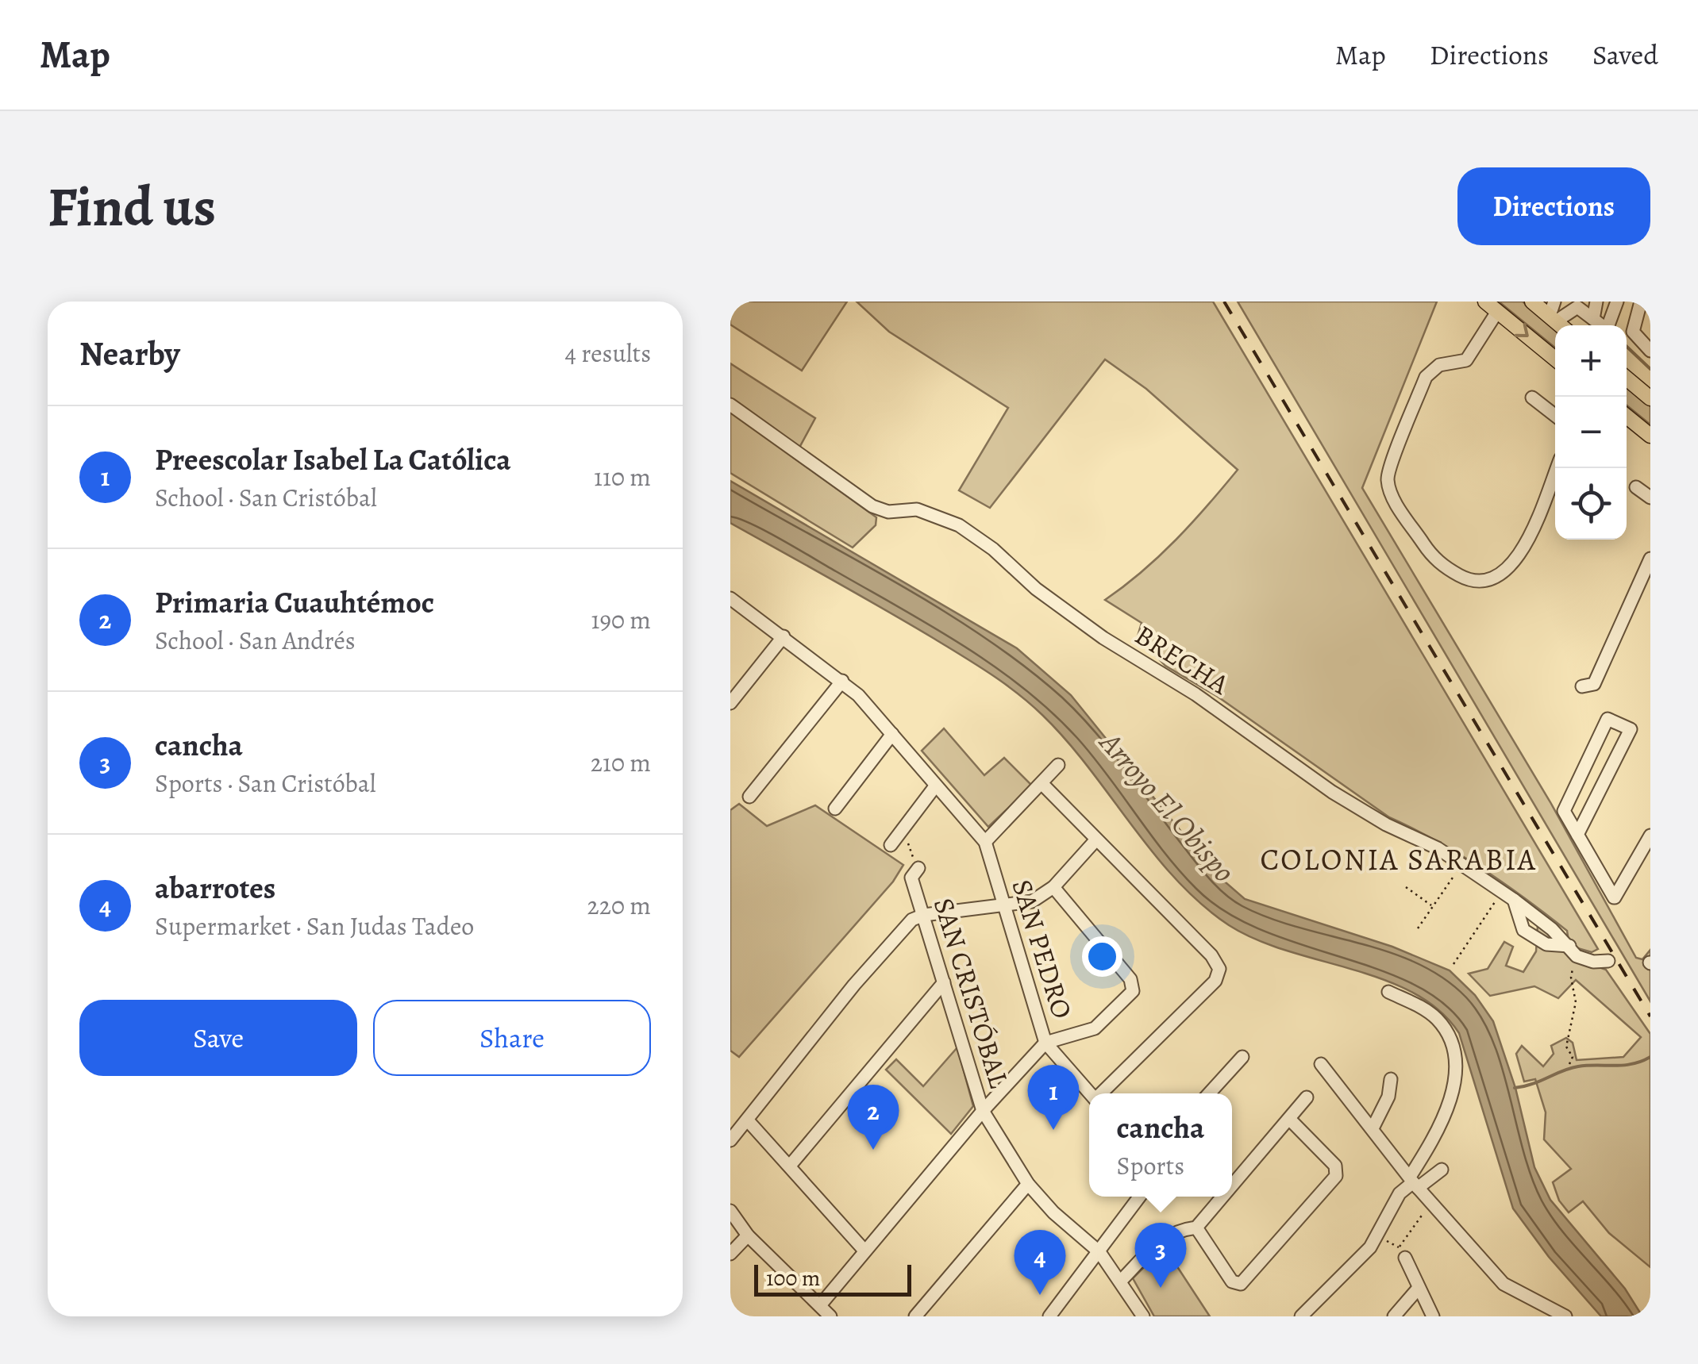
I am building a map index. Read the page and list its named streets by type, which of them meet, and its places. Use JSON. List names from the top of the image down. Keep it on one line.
{"streets":{"street":["BRECHA","SAN PEDRO","SAN CRISTÓBAL"]},"districts":["COLONIA SARABIA"],"water":["Arroyo El Obispo"],"scale_bar":"100 m","page":{"header":"Map","nav":["Map","Directions","Saved"],"buttons":["Directions",["Save","Share"]],"title":"Find us","heading":["Nearby","4 results"],"map_buttons":["+","−"],"list":[{"mark":"1","name":"Preescolar Isabel La Católica","note":"School · San Cristóbal","value":"110 m"},{"mark":"2","name":"Primaria Cuauhtémoc","note":"School · San Andrés","value":"190 m"},{"mark":"3","name":"cancha","note":"Sports · San Cristóbal","value":"210 m"},{"mark":"4","name":"abarrotes","note":"Supermarket · San Judas Tadeo","value":"220 m"}],"pins":["1","2","3","4"],"popup":["cancha","Sports"],"scale":"100 m"}}
